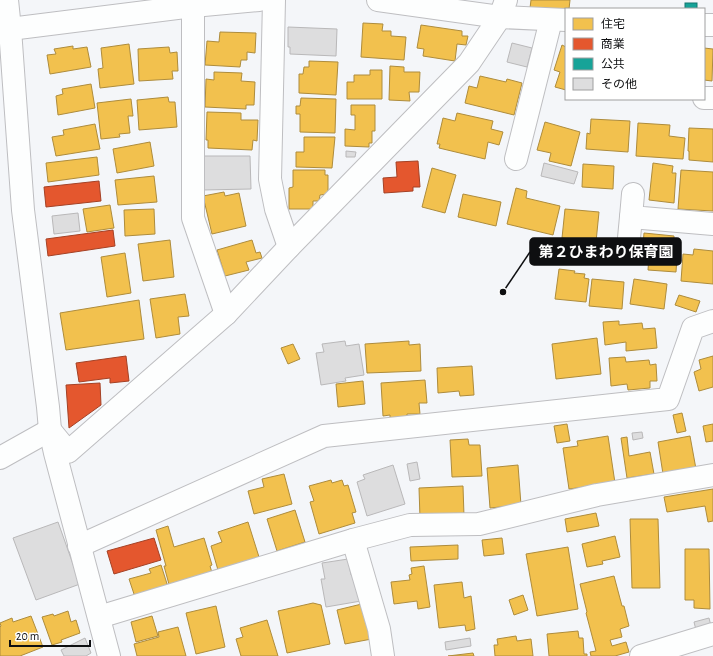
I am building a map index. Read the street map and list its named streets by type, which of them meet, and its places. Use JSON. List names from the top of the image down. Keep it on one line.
{"places":["第２ひまわり保育園"],"legend":["住宅","商業","公共","その他"],"scale_bar":"20 m"}
